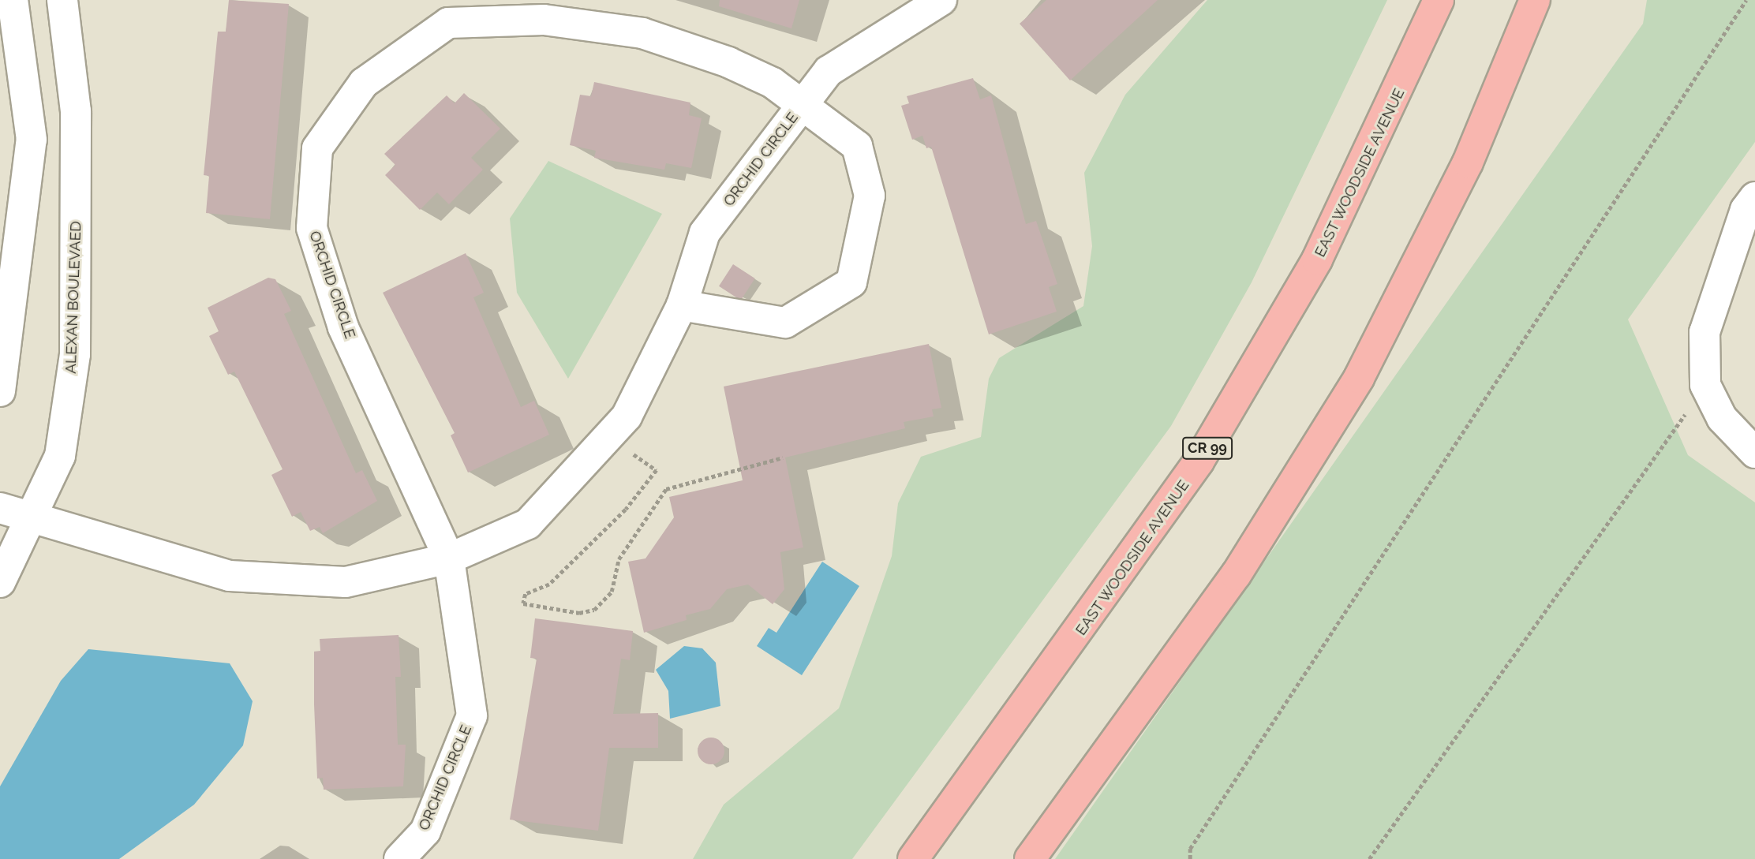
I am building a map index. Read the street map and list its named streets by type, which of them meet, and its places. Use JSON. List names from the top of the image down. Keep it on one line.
{"streets":{"main road":["EAST WOODSIDE AVENUE","CR 99"],"street":["ORCHID CIRCLE","ALEXAN BOULEVAED"]},"crossings":[["ORCHID CIRCLE","ALEXAN BOULEVAED"]]}
